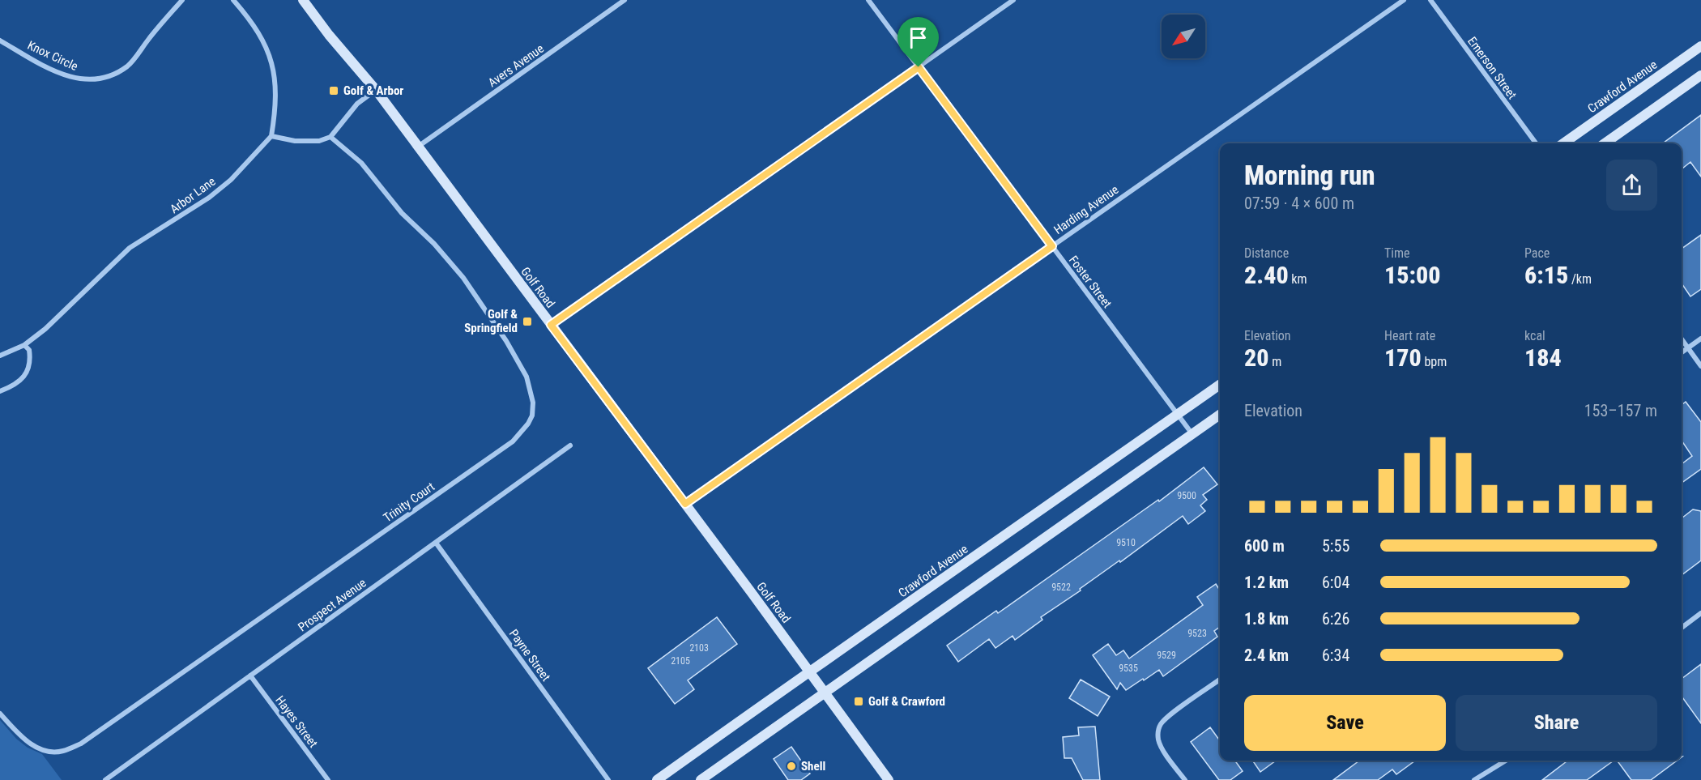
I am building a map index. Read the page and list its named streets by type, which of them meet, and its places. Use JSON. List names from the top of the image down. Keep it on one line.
{"streets":{"main road":["Crawford Avenue","Golf Road"],"street":["Knox Circle","Avers Avenue","Emerson Street","Arbor Lane","Harding Avenue","Foster Street","Trinity Court","Prospect Avenue","Payne Street","Hayes Street"]},"crossings":[["Avers Avenue","Golf Road"],["Crawford Avenue","Foster Street"],["Crawford Avenue","Golf Road"],["Harding Avenue","Foster Street"],["Harding Avenue","Golf Road"],["Prospect Avenue","Payne Street"],["Prospect Avenue","Hayes Street"]],"places":{"transit":["Golf & Arbor","Golf & Springfield","Golf & Crawford"],"other":["Shell"]},"house_numbers":["9500","9510","9522","9523","2103","9529","2105","9535"],"north":"bottom left","page":{"heading":["Morning run","07:59 · 4 × 600 m"],"stats":[["Distance","2.40 km"],["Time","15:00"],["Pace","6:15 /km"],["Elevation","20 m"],["Heart rate","170 bpm"],["kcal","184"]],"chart":["Elevation","153–157 m"],"list":[{"name":"600 m","note":"5:55"},{"name":"1.2 km","note":"6:04"},{"name":"1.8 km","note":"6:26"},{"name":"2.4 km","note":"6:34"}],"buttons":["Save","Share"]}}
